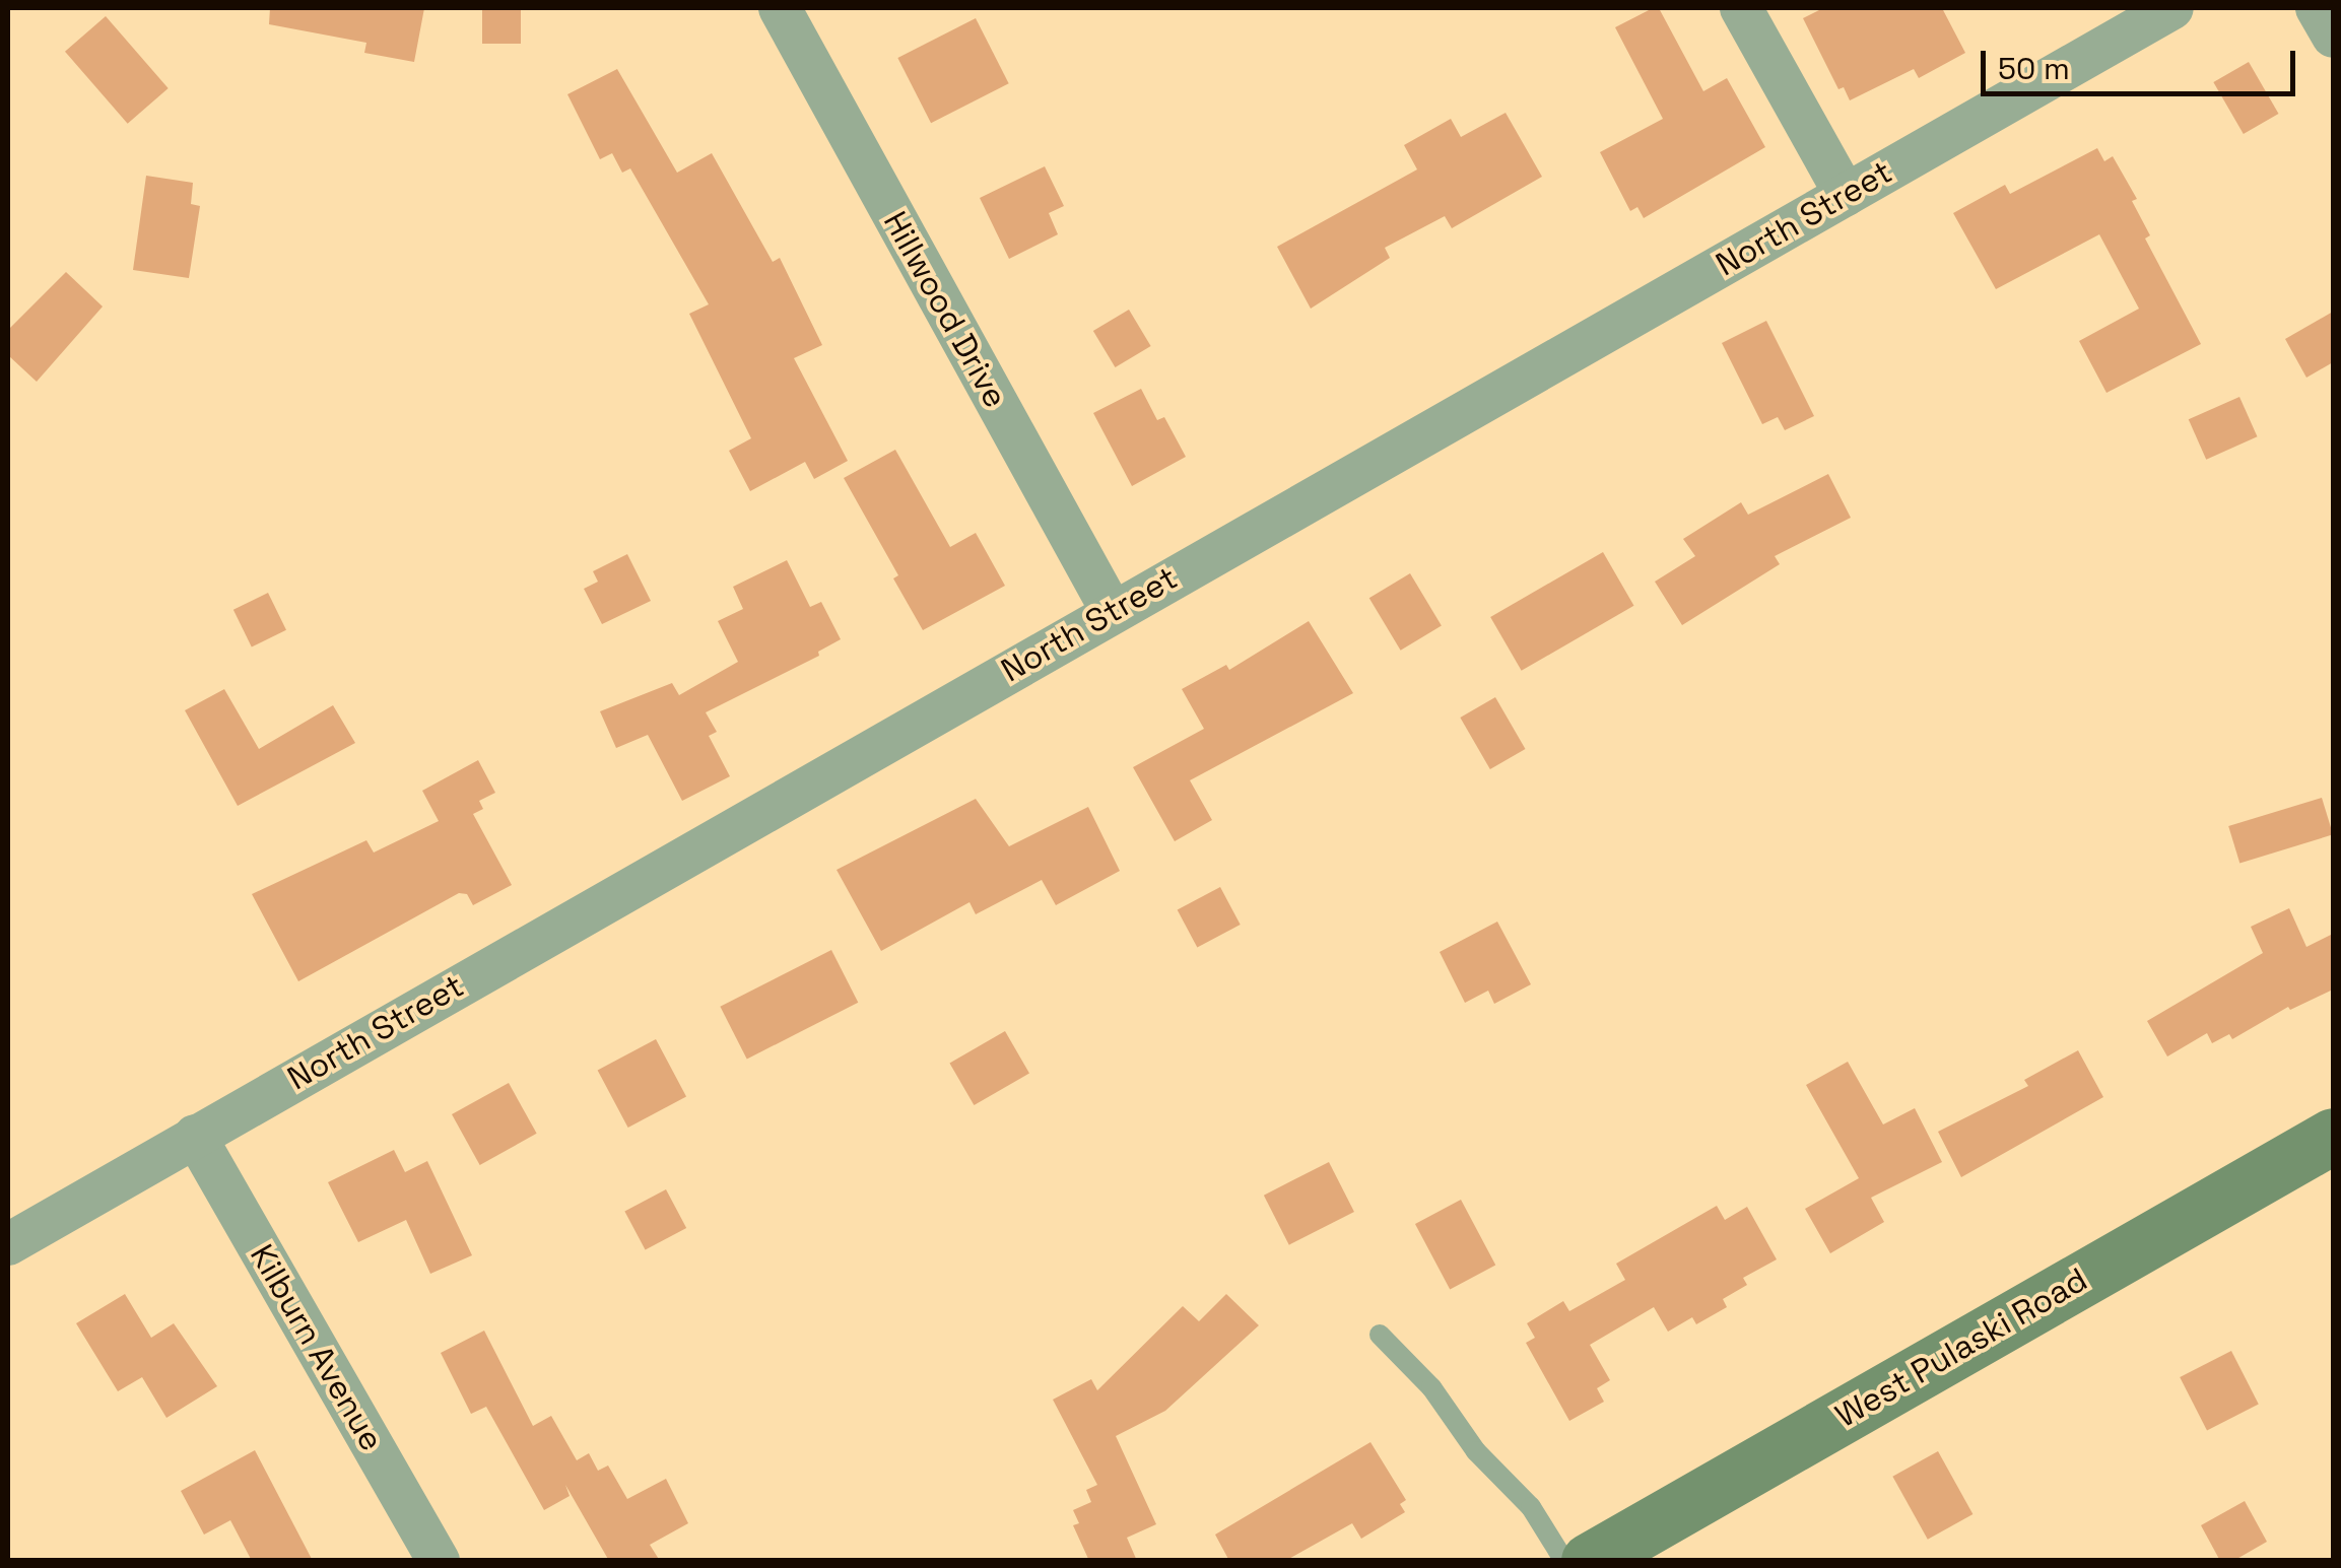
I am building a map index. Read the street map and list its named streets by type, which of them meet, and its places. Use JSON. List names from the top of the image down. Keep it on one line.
{"streets":{"main road":["West Pulaski Road"],"street":["North Street","Hillwood Drive","Kilburn Avenue"]},"crossings":[["North Street","Hillwood Drive"],["North Street","Kilburn Avenue"]],"scale_bar":"50 m"}
